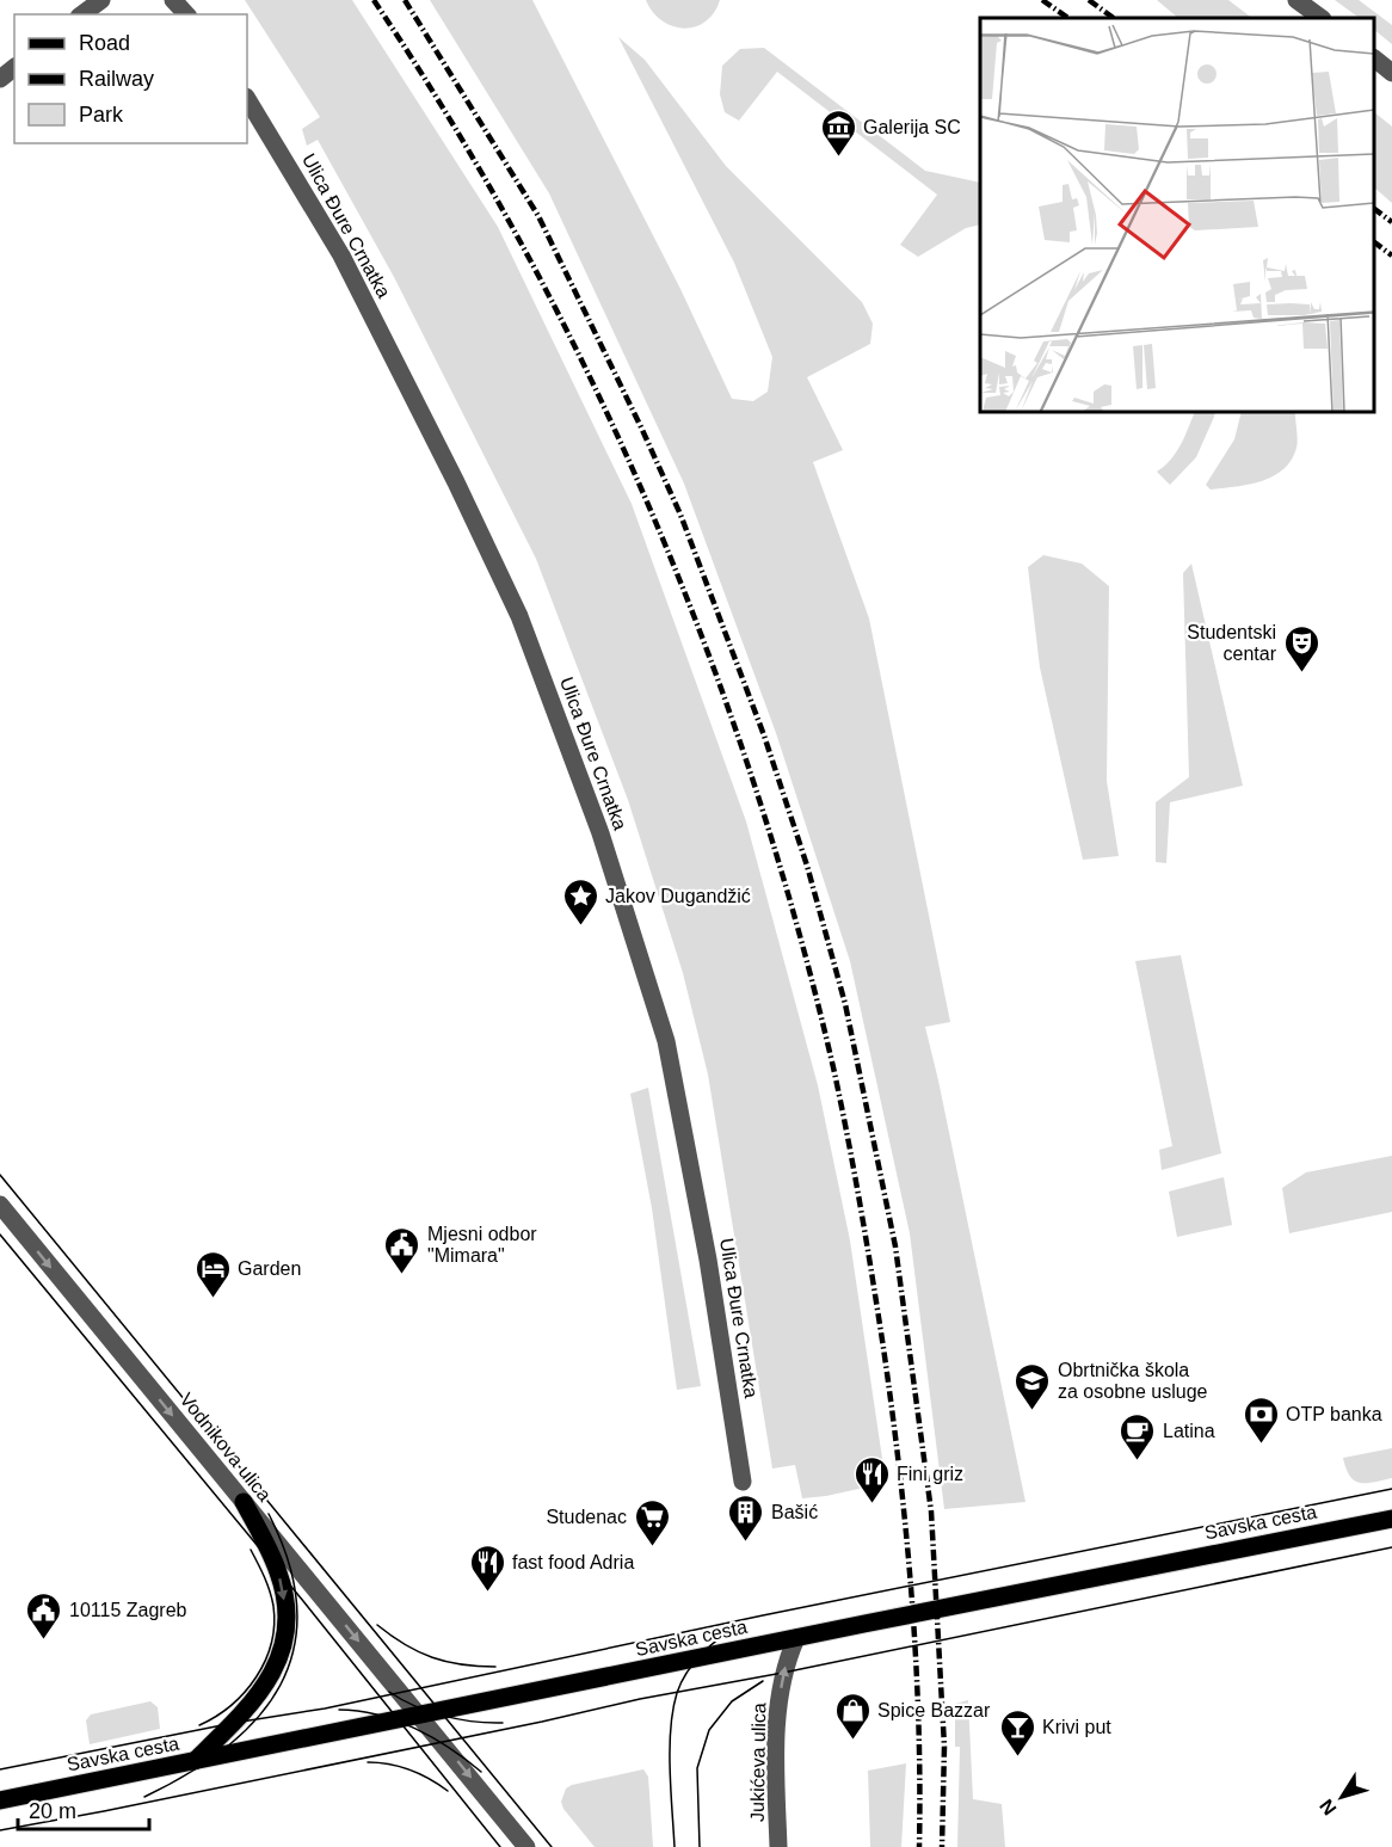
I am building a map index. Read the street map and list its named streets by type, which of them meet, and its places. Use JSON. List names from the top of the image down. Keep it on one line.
{"streets":{"main road":["Savska cesta"],"street":["Ulica Đure Crnatka","Vodnikova ulica","Jukićeva ulica"]},"crossings":[["Vodnikova ulica","Savska cesta"],["Savska cesta","Jukićeva ulica"]],"one_way":["Vodnikova ulica","Jukićeva ulica"],"places":{"museum":["Galerija SC"],"theatre":["Studentski centar"],"place":["Jakov Dugandžić"],"public building":["Mjesni odbor \"Mimara\"","10115 Zagreb"],"hotel":["Garden"],"school or university":["Obrtnička škola za osobne usluge"],"bank":["OTP banka"],"cafe":["Latina"],"restaurant":["Fini griz","fast food Adria"],"building":["Bašić"],"supermarket":["Studenac"],"shop":["Spice Bazzar"],"bar":["Krivi put"]},"legend":["Road","Railway","Park"],"scale_bar":"20 m","north":"bottom left"}
